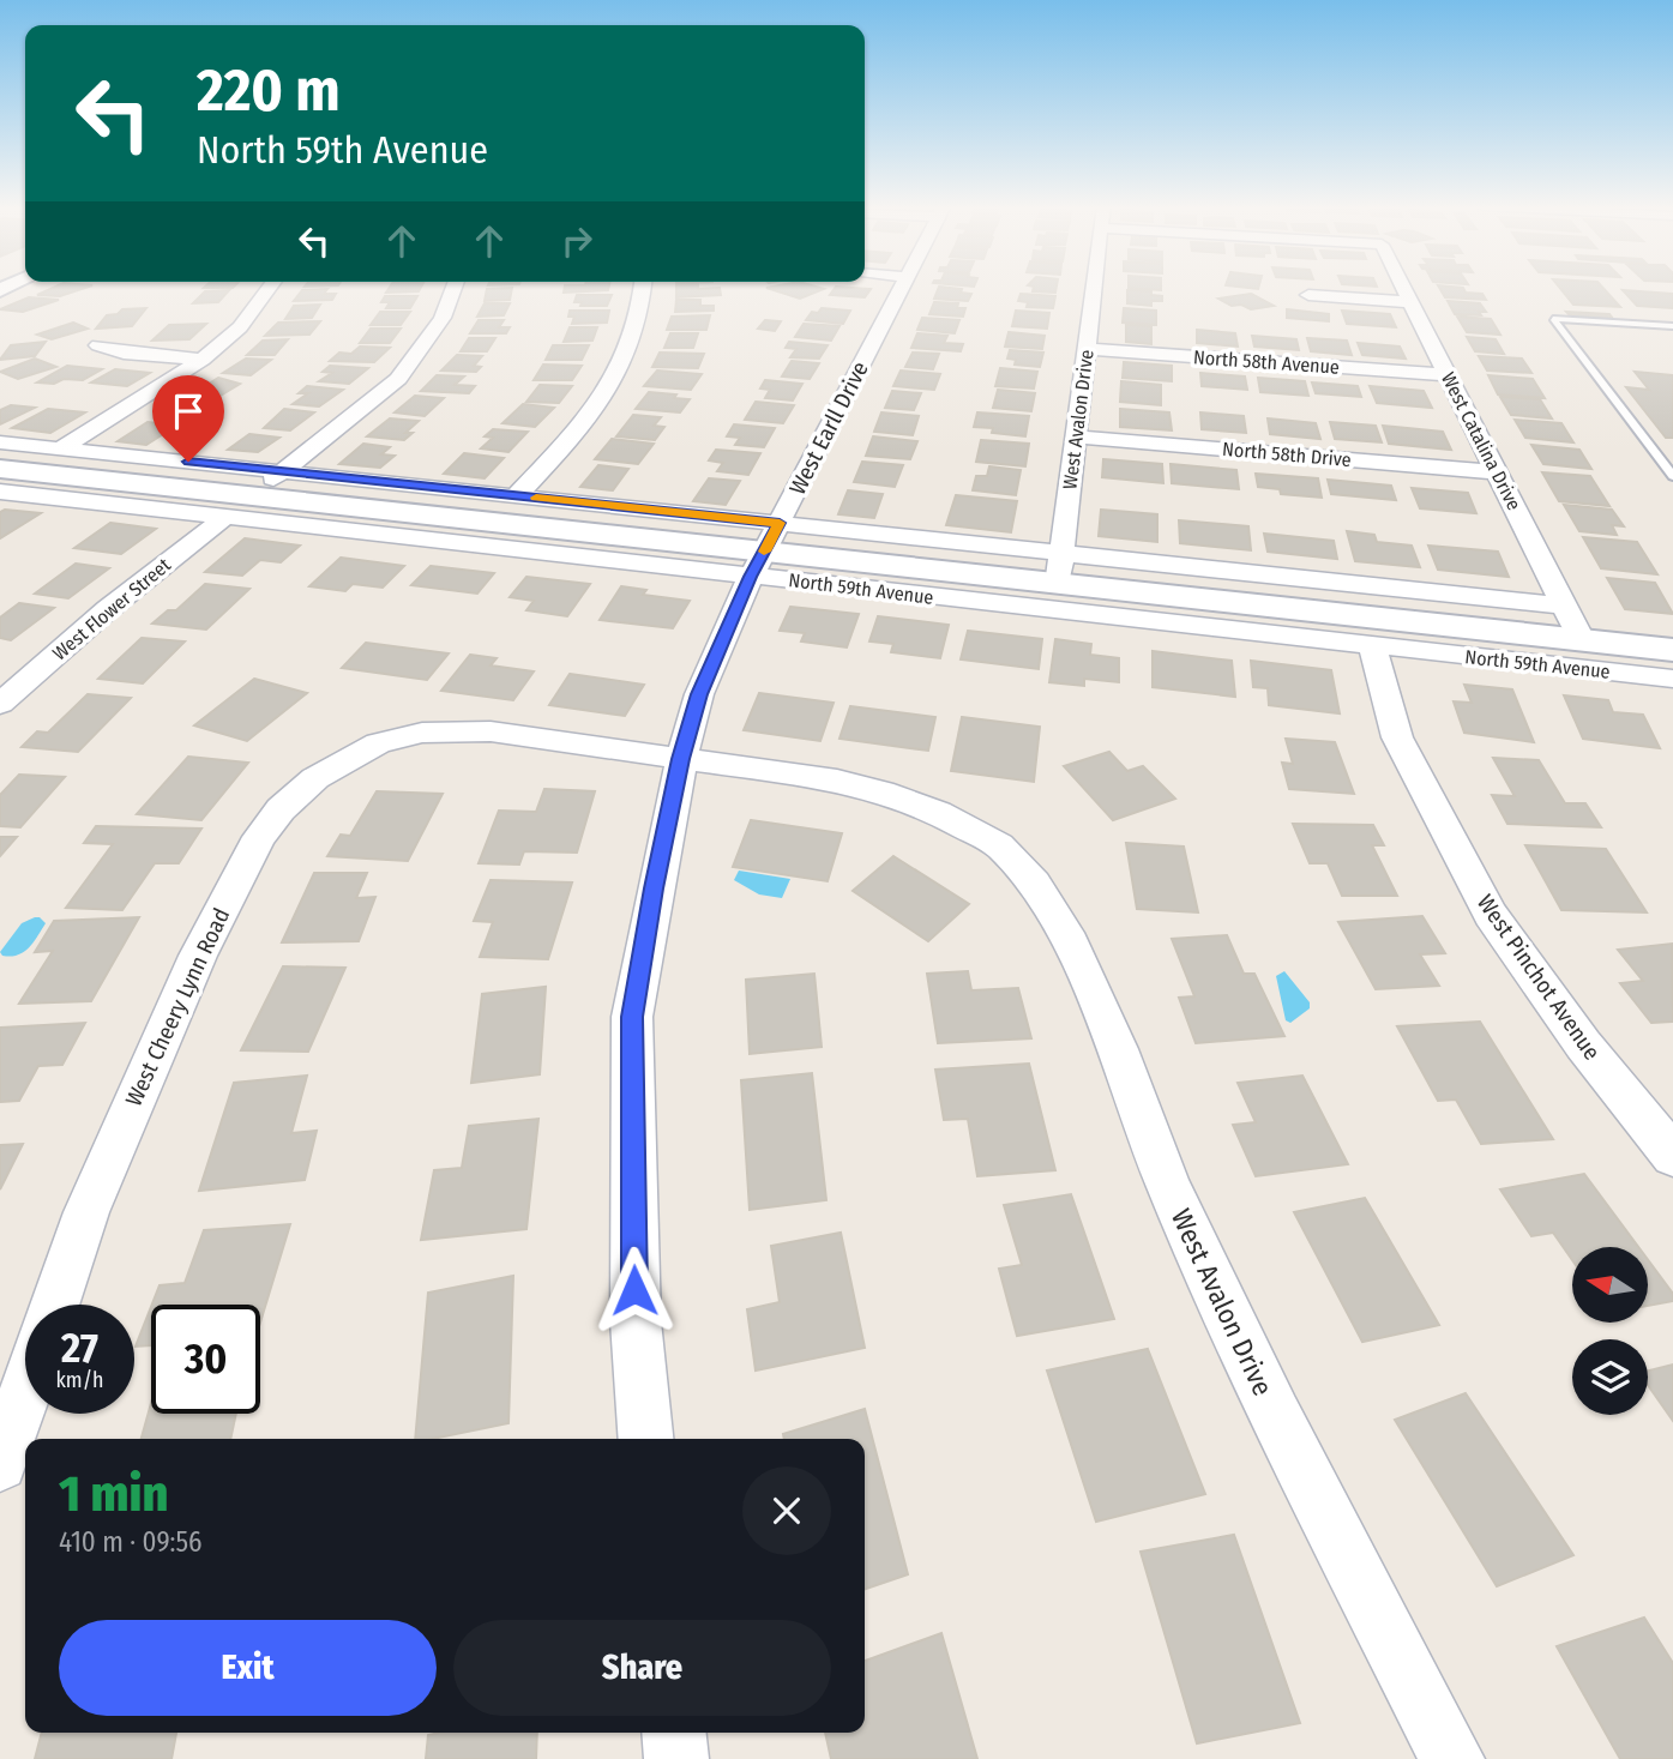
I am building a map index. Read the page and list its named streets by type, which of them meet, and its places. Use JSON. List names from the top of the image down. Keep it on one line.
{"streets":{"main road":["North 59th Avenue"],"street":["North 58th Avenue","West Avalon Drive","West Earll Drive","West Catalina Drive","North 58th Drive","West Flower Street","West Pinchot Avenue","West Cheery Lynn Road"]},"crossings":[["North 58th Avenue","West Avalon Drive"],["North 58th Avenue","West Catalina Drive"],["West Avalon Drive","West Earll Drive"],["West Avalon Drive","North 58th Drive"],["West Avalon Drive","North 59th Avenue"],["West Avalon Drive","West Cheery Lynn Road"],["West Earll Drive","North 59th Avenue"],["West Earll Drive","West Cheery Lynn Road"],["West Catalina Drive","North 58th Drive"],["West Catalina Drive","North 59th Avenue"],["North 59th Avenue","West Flower Street"],["North 59th Avenue","West Pinchot Avenue"]],"north":"left","page":{"turn":["220 m","North 59th Avenue"],"speed":"27 km/h","limit":"30","heading":["1 min","410 m · 09:56"],"buttons":["Exit","Share"]}}
